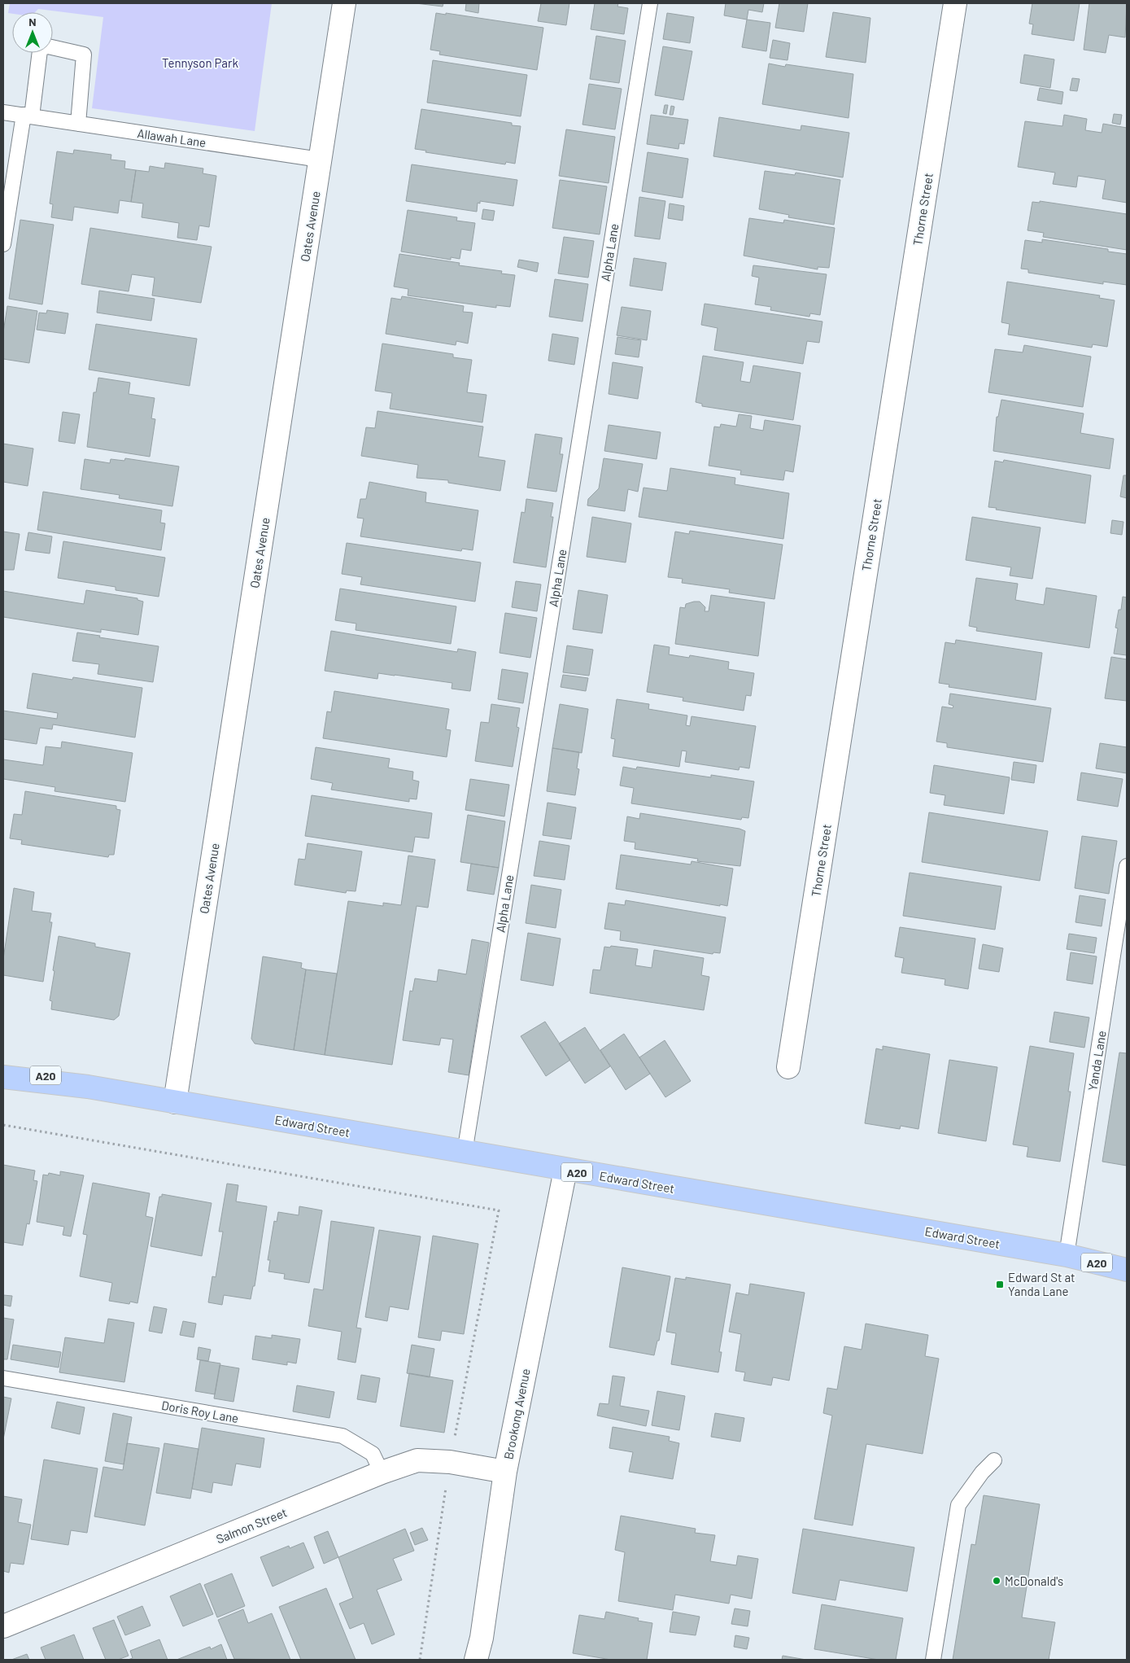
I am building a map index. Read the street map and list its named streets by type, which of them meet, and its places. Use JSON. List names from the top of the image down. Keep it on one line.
{"streets":{"highway":["A20","Edward Street"],"street":["Thorne Street","Oates Avenue","Brookong Avenue","Salmon Street"],"lane":["Allawah Lane","Alpha Lane","Yanda Lane","Doris Roy Lane"]},"crossings":[["Allawah Lane","Oates Avenue"],["Oates Avenue","Edward Street"],["Alpha Lane","Edward Street"],["Yanda Lane","Edward Street"],["Edward Street","Brookong Avenue"],["Doris Roy Lane","Salmon Street"],["Brookong Avenue","Salmon Street"]],"parks":["Tennyson Park"],"places":{"transit":["Edward St at Yanda Lane"],"other":["McDonald's"]},"north":"top"}
